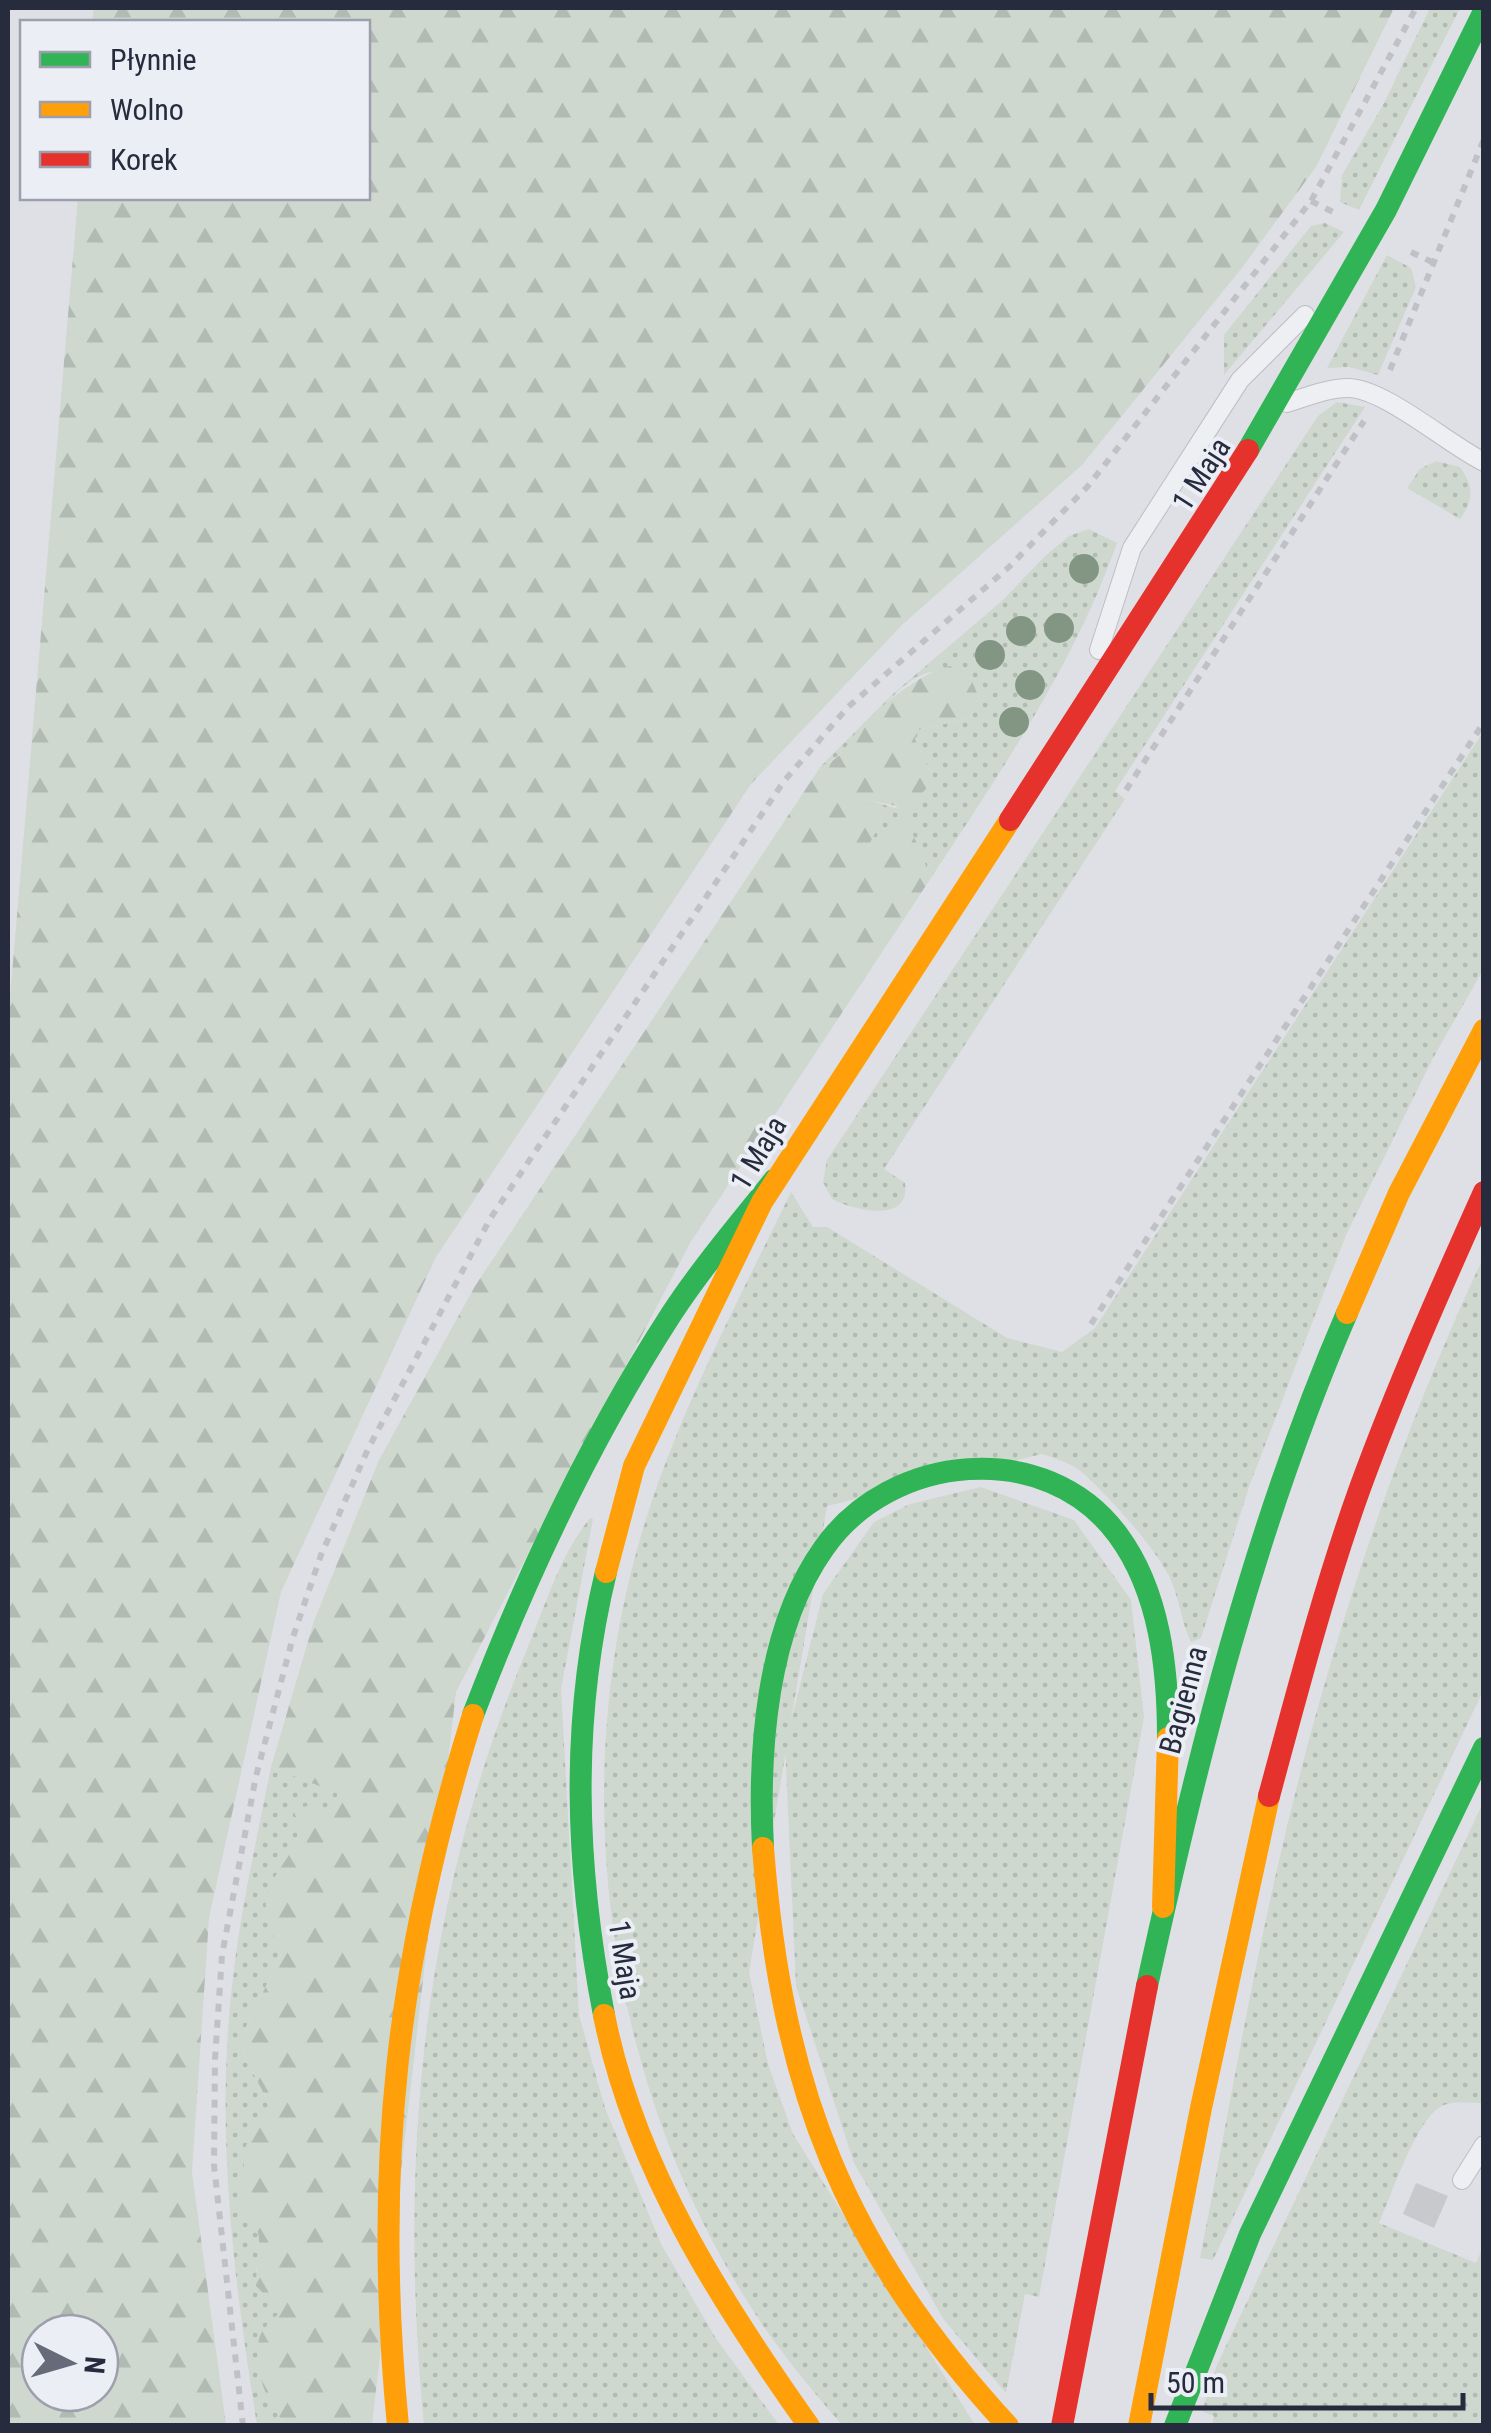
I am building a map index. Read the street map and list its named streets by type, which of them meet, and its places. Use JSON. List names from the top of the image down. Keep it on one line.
{"streets":{"main road":["1 Maja","Bagienna"]},"legend":["Płynnie","Wolno","Korek"],"scale_bar":"50 m","north":"right"}
